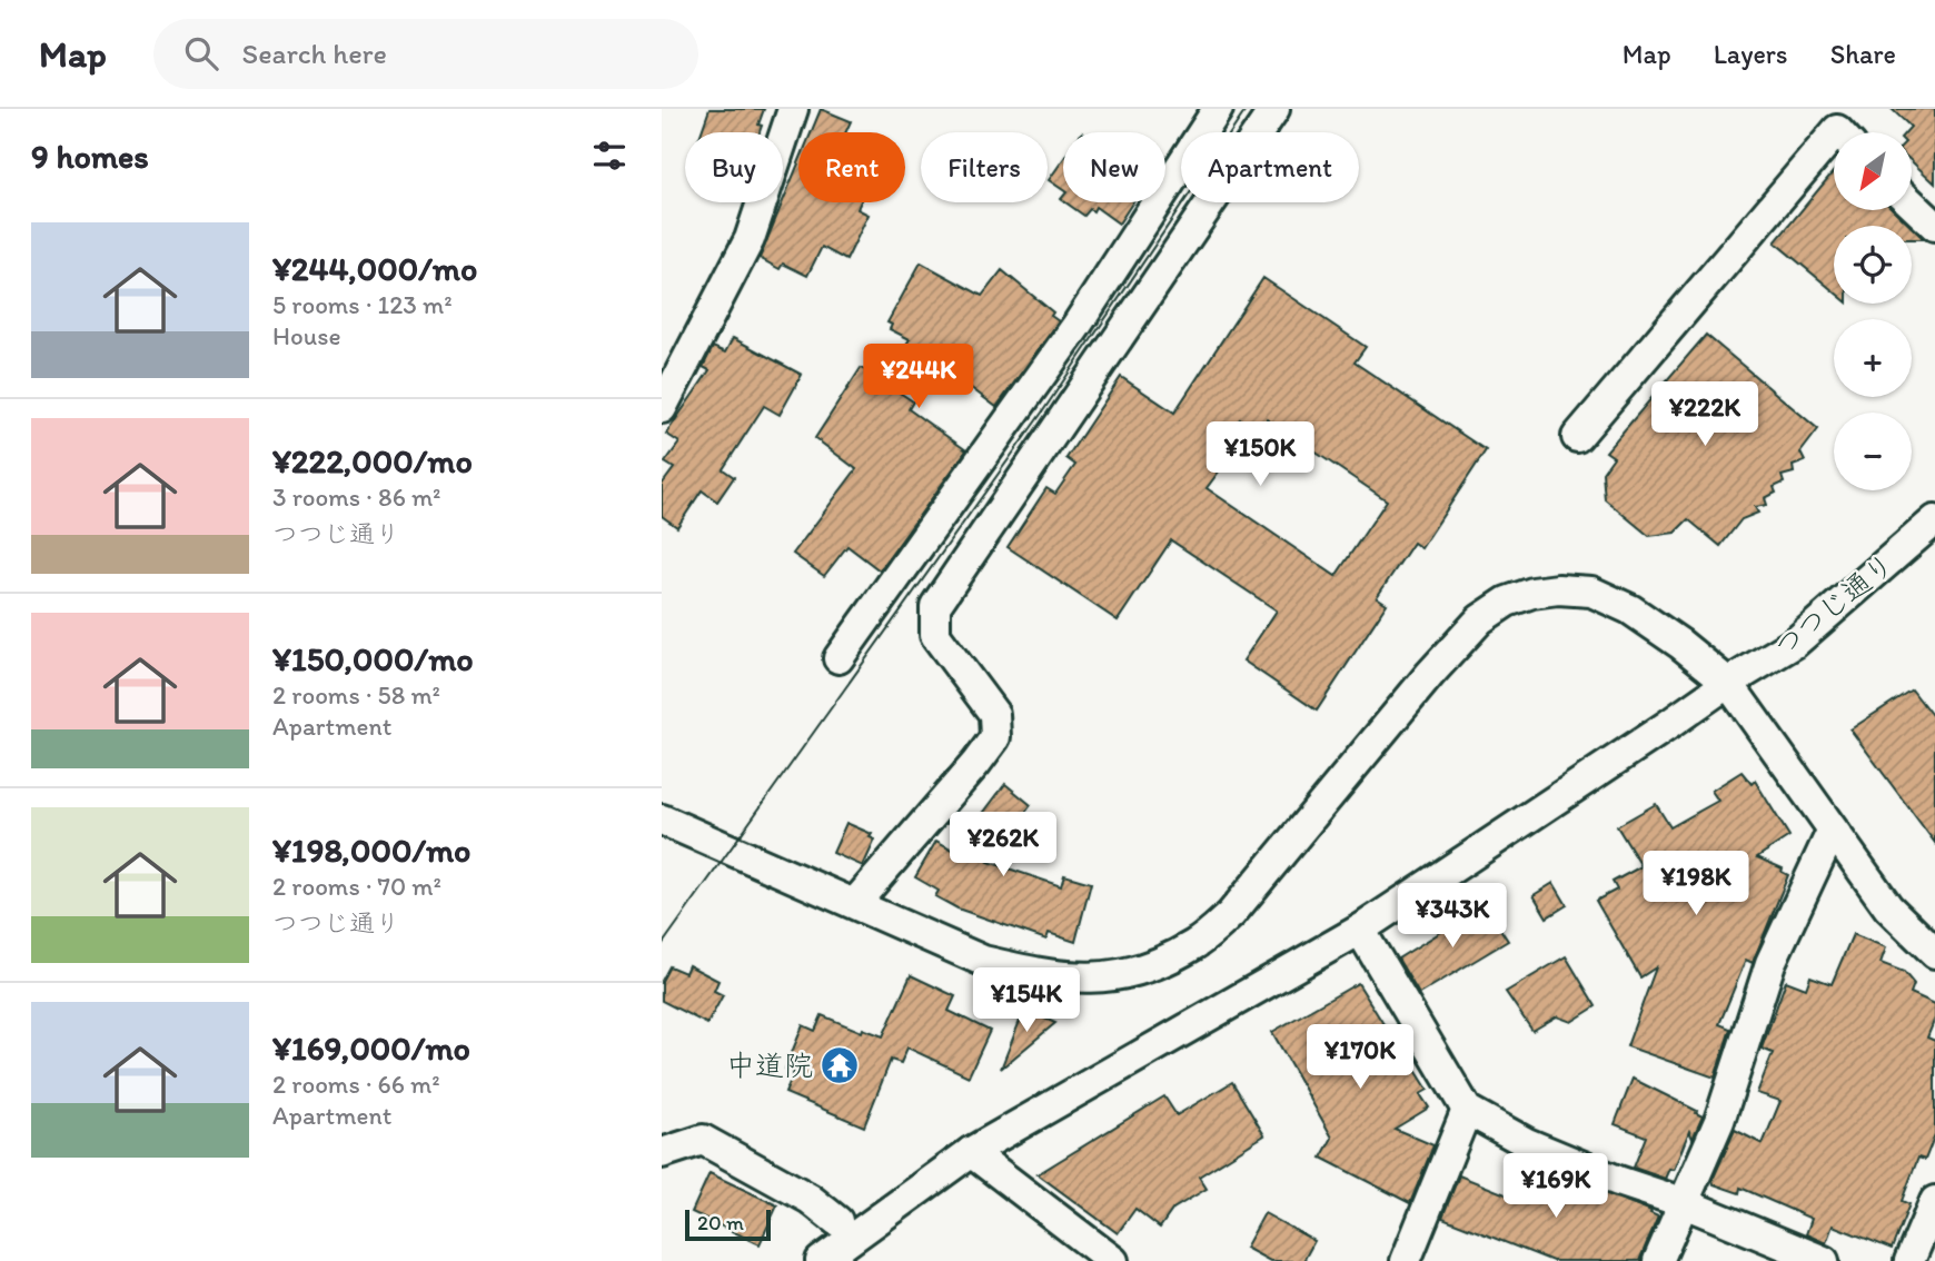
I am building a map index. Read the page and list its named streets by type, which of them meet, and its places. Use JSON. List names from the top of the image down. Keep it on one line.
{"streets":{"street":["つつじ通り"]},"places":{"temple":["中道院"]},"scale_bar":"20 m","north":"bottom left","page":{"header":"Map","search":"Search here","nav":["Map","Layers","Share"],"heading":"9 homes","map_buttons":["+","−"],"chip":["Buy","Rent","Filters","New","Apartment"],"list":[{"name":"¥244,000/mo","note":"5 rooms · 123 m² · House"},{"name":"¥222,000/mo","note":"3 rooms · 86 m² · つつじ通り"},{"name":"¥150,000/mo","note":"2 rooms · 58 m² · Apartment"},{"name":"¥198,000/mo","note":"2 rooms · 70 m² · つつじ通り"},{"name":"¥169,000/mo","note":"2 rooms · 66 m² · Apartment"}],"price":["¥244K","¥222K","¥150K","¥262K","¥198K","¥343K","¥154K","¥170K","¥169K"],"scale":"20 m"}}
